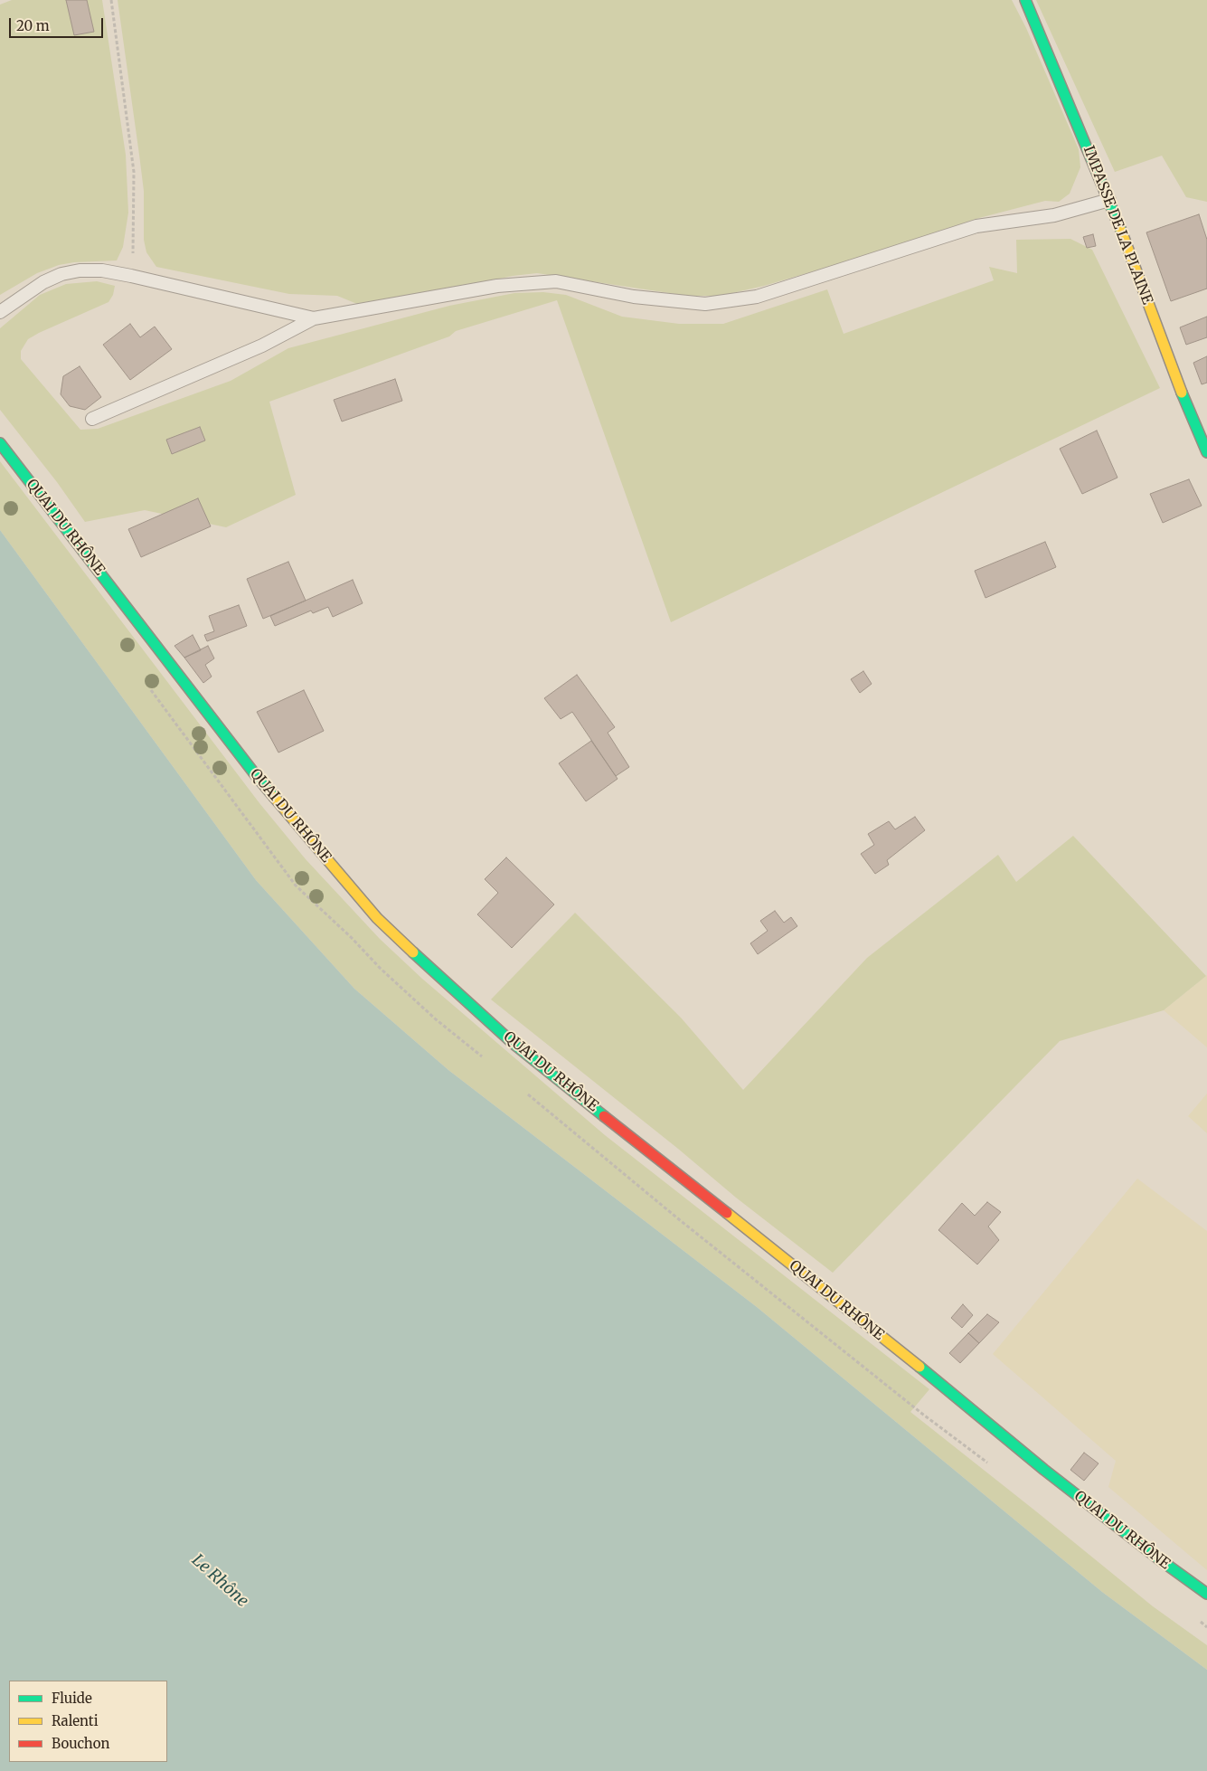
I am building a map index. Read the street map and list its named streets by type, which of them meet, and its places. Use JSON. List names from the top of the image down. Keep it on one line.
{"streets":{"street":["IMPASSE DE LA PLAINE","QUAI DU RHÔNE"]},"water":["Le Rhône"],"legend":["Fluide","Ralenti","Bouchon"],"scale_bar":"20 m"}
